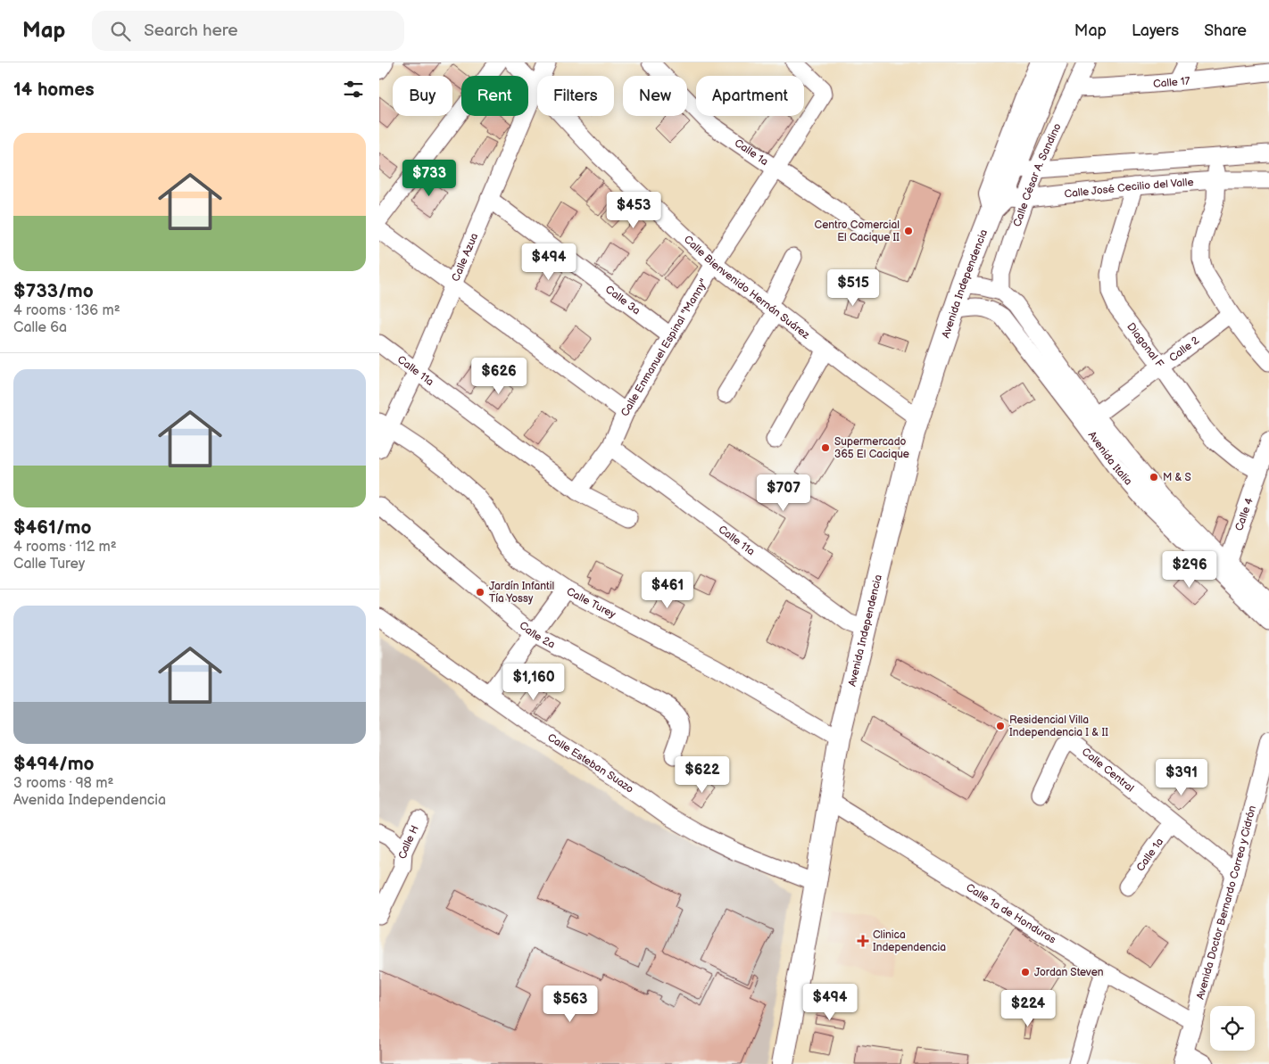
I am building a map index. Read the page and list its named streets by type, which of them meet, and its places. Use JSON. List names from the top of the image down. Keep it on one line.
{"streets":{"main road":["Avenida Independencia"],"street":["Calle 17","Calle 1a","Calle César A. Sandino","Calle José Cecilio del Valle","Calle Azua","Calle Bienvenido Hernán Suárez","Calle 3a","Diagonal F","Calle Enmanuel Espinal \"Manny\"","Calle 2","Calle 11a","Avenida Italia","Calle 4","Calle Turey","Calle 2a","Calle Esteban Suazo","Calle Central","Calle H","Avenida Doctor Bernardo Correa y Cidrón","Calle 1a de Honduras"]},"crossings":[["Calle 17","Calle César A. Sandino"],["Calle 1a","Calle Enmanuel Espinal \"Manny\""],["Calle 1a","Calle Central"],["Calle César A. Sandino","Calle José Cecilio del Valle"],["Calle César A. Sandino","Avenida Italia"],["Calle José Cecilio del Valle","Avenida Independencia"],["Calle José Cecilio del Valle","Diagonal F"],["Calle Azua","Calle Bienvenido Hernán Suárez"],["Calle Azua","Calle 3a"],["Calle Azua","Calle 11a"],["Calle Azua","Calle Turey"],["Avenida Independencia","Calle Bienvenido Hernán Suárez"],["Avenida Independencia","Calle 11a"],["Avenida Independencia","Avenida Italia"],["Avenida Independencia","Calle Turey"],["Avenida Independencia","Calle Esteban Suazo"],["Avenida Independencia","Calle 1a de Honduras"],["Calle Bienvenido Hernán Suárez","Calle Enmanuel Espinal \"Manny\""],["Calle 3a","Calle Enmanuel Espinal \"Manny\""],["Diagonal F","Calle 2"],["Diagonal F","Calle 4"],["Calle Enmanuel Espinal \"Manny\"","Calle 11a"],["Calle 2","Avenida Italia"],["Avenida Italia","Calle 4"],["Calle Central","Avenida Doctor Bernardo Correa y Cidrón"],["Avenida Doctor Bernardo Correa y Cidrón","Calle 1a de Honduras"]],"places":{"other":["Centro Comercial El Cacique II","Supermercado 365 El Cacique","M & S","Jardín Infantil Tía Yossy","Residencial Villa Independencia I & II","Jordan Steven"],"health":["Clinica Independencia"]},"page":{"header":"Map","search":"Search here","nav":["Map","Layers","Share"],"heading":"14 homes","chip":["Buy","Rent","Filters","New","Apartment"],"list":[{"name":"$733/mo","note":"4 rooms · 136 m² · Calle 6a"},{"name":"$461/mo","note":"4 rooms · 112 m² · Calle Turey"},{"name":"$494/mo","note":"3 rooms · 98 m² · Avenida Independencia"}],"price":["$733","$453","$494","$515","$626","$707","$296","$461","$1,160","$622","$391","$494","$563","$224"]}}
